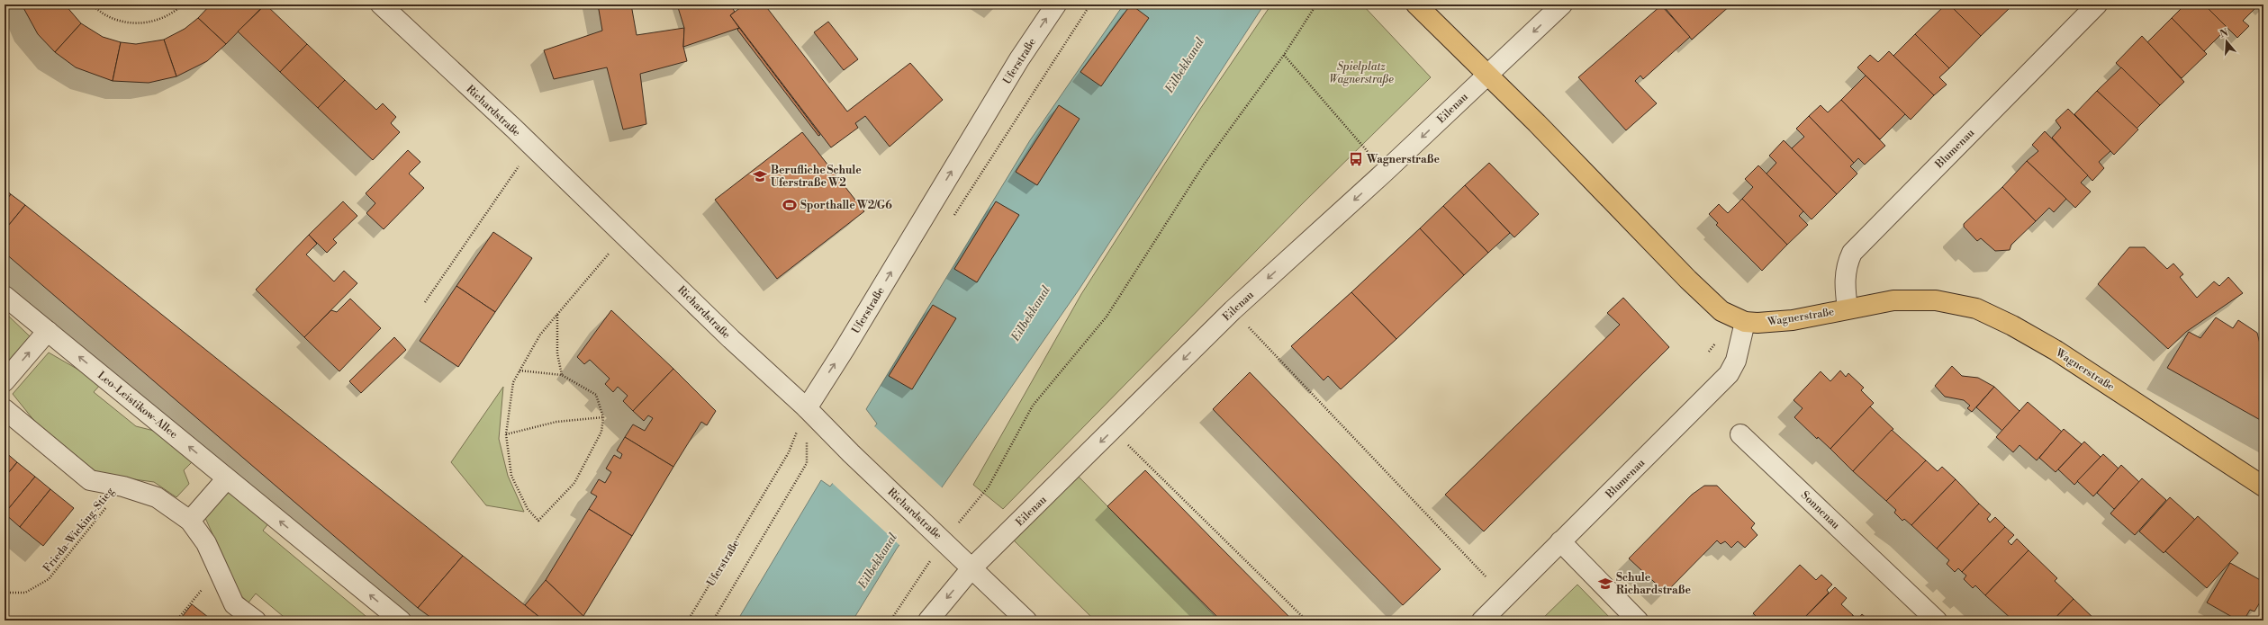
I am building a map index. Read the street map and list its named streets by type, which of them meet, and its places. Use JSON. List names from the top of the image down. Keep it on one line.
{"streets":{"main road":["Wagnerstraße"],"street":["Uferstraße","Eilenau","Richardstraße","Blumenau","Leo-Leistikow-Allee","Sonnenau"],"path":["Frieda-Wieking-Stieg"]},"crossings":[["Uferstraße","Richardstraße"],["Eilenau","Richardstraße"],["Eilenau","Wagnerstraße"],["Blumenau","Wagnerstraße"]],"one_way":["Uferstraße","Eilenau"],"water":["Eilbekkanal"],"parks":["Spielplatz Wagnerstraße"],"places":{"bus stop":["Wagnerstraße"],"school or university":["Berufliche Schule Uferstraße W2","Schule Richardstraße"],"sports":["Sporthalle W2/G6"]},"north":"top"}
